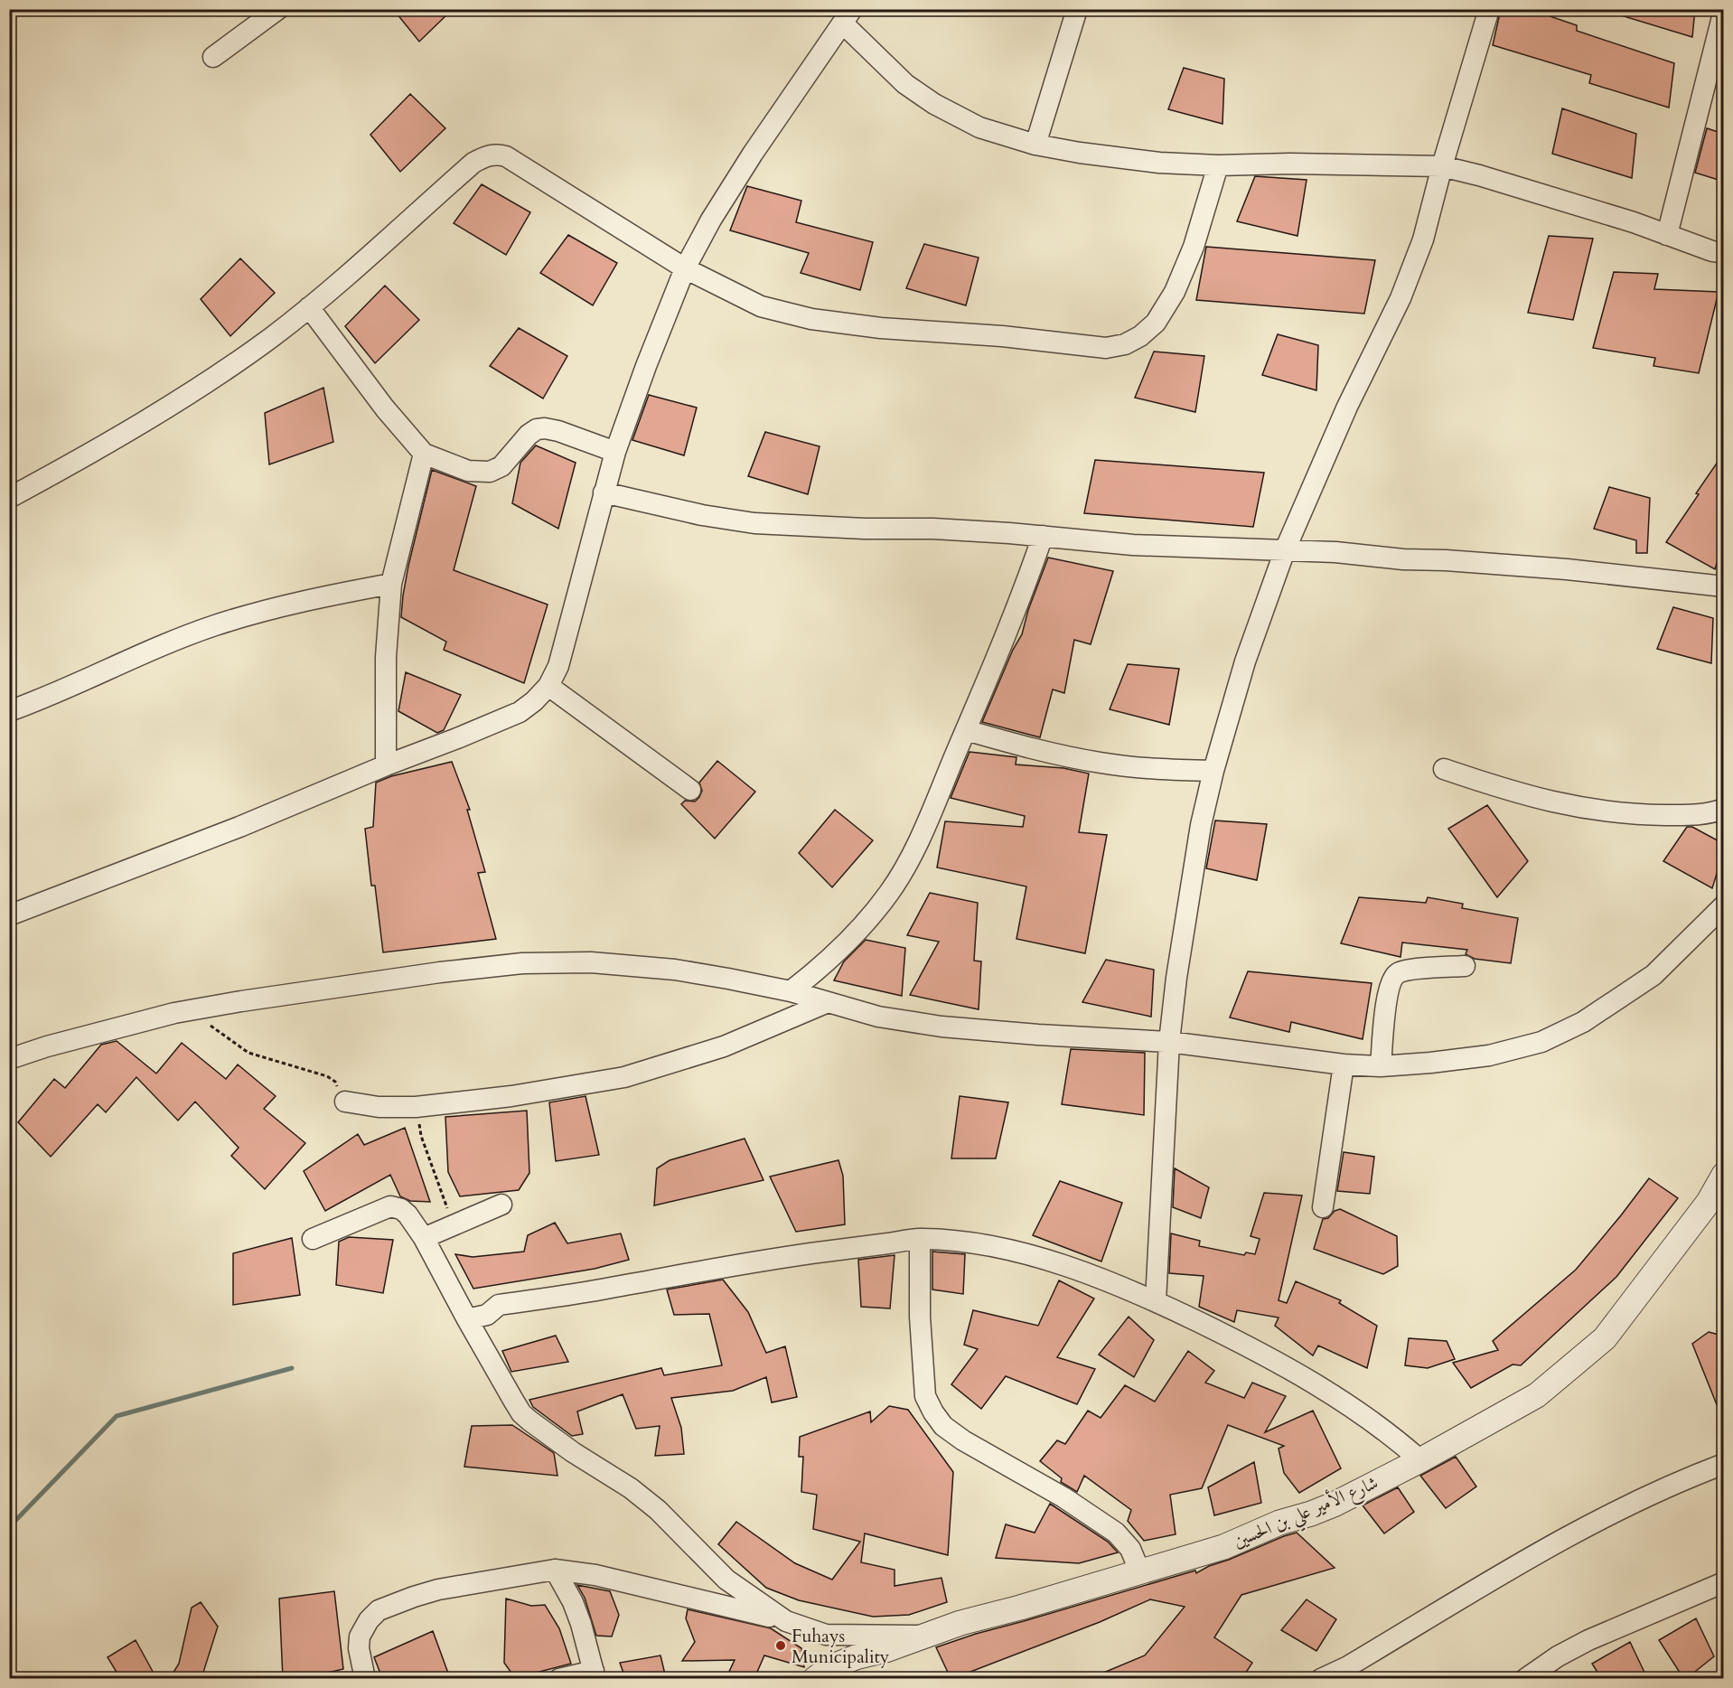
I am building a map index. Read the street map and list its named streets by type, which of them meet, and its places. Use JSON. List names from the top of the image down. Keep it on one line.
{"streets":{"street":["شارع الأمير علي بن الحسين"]},"places":["Fuhays Municipality"]}
